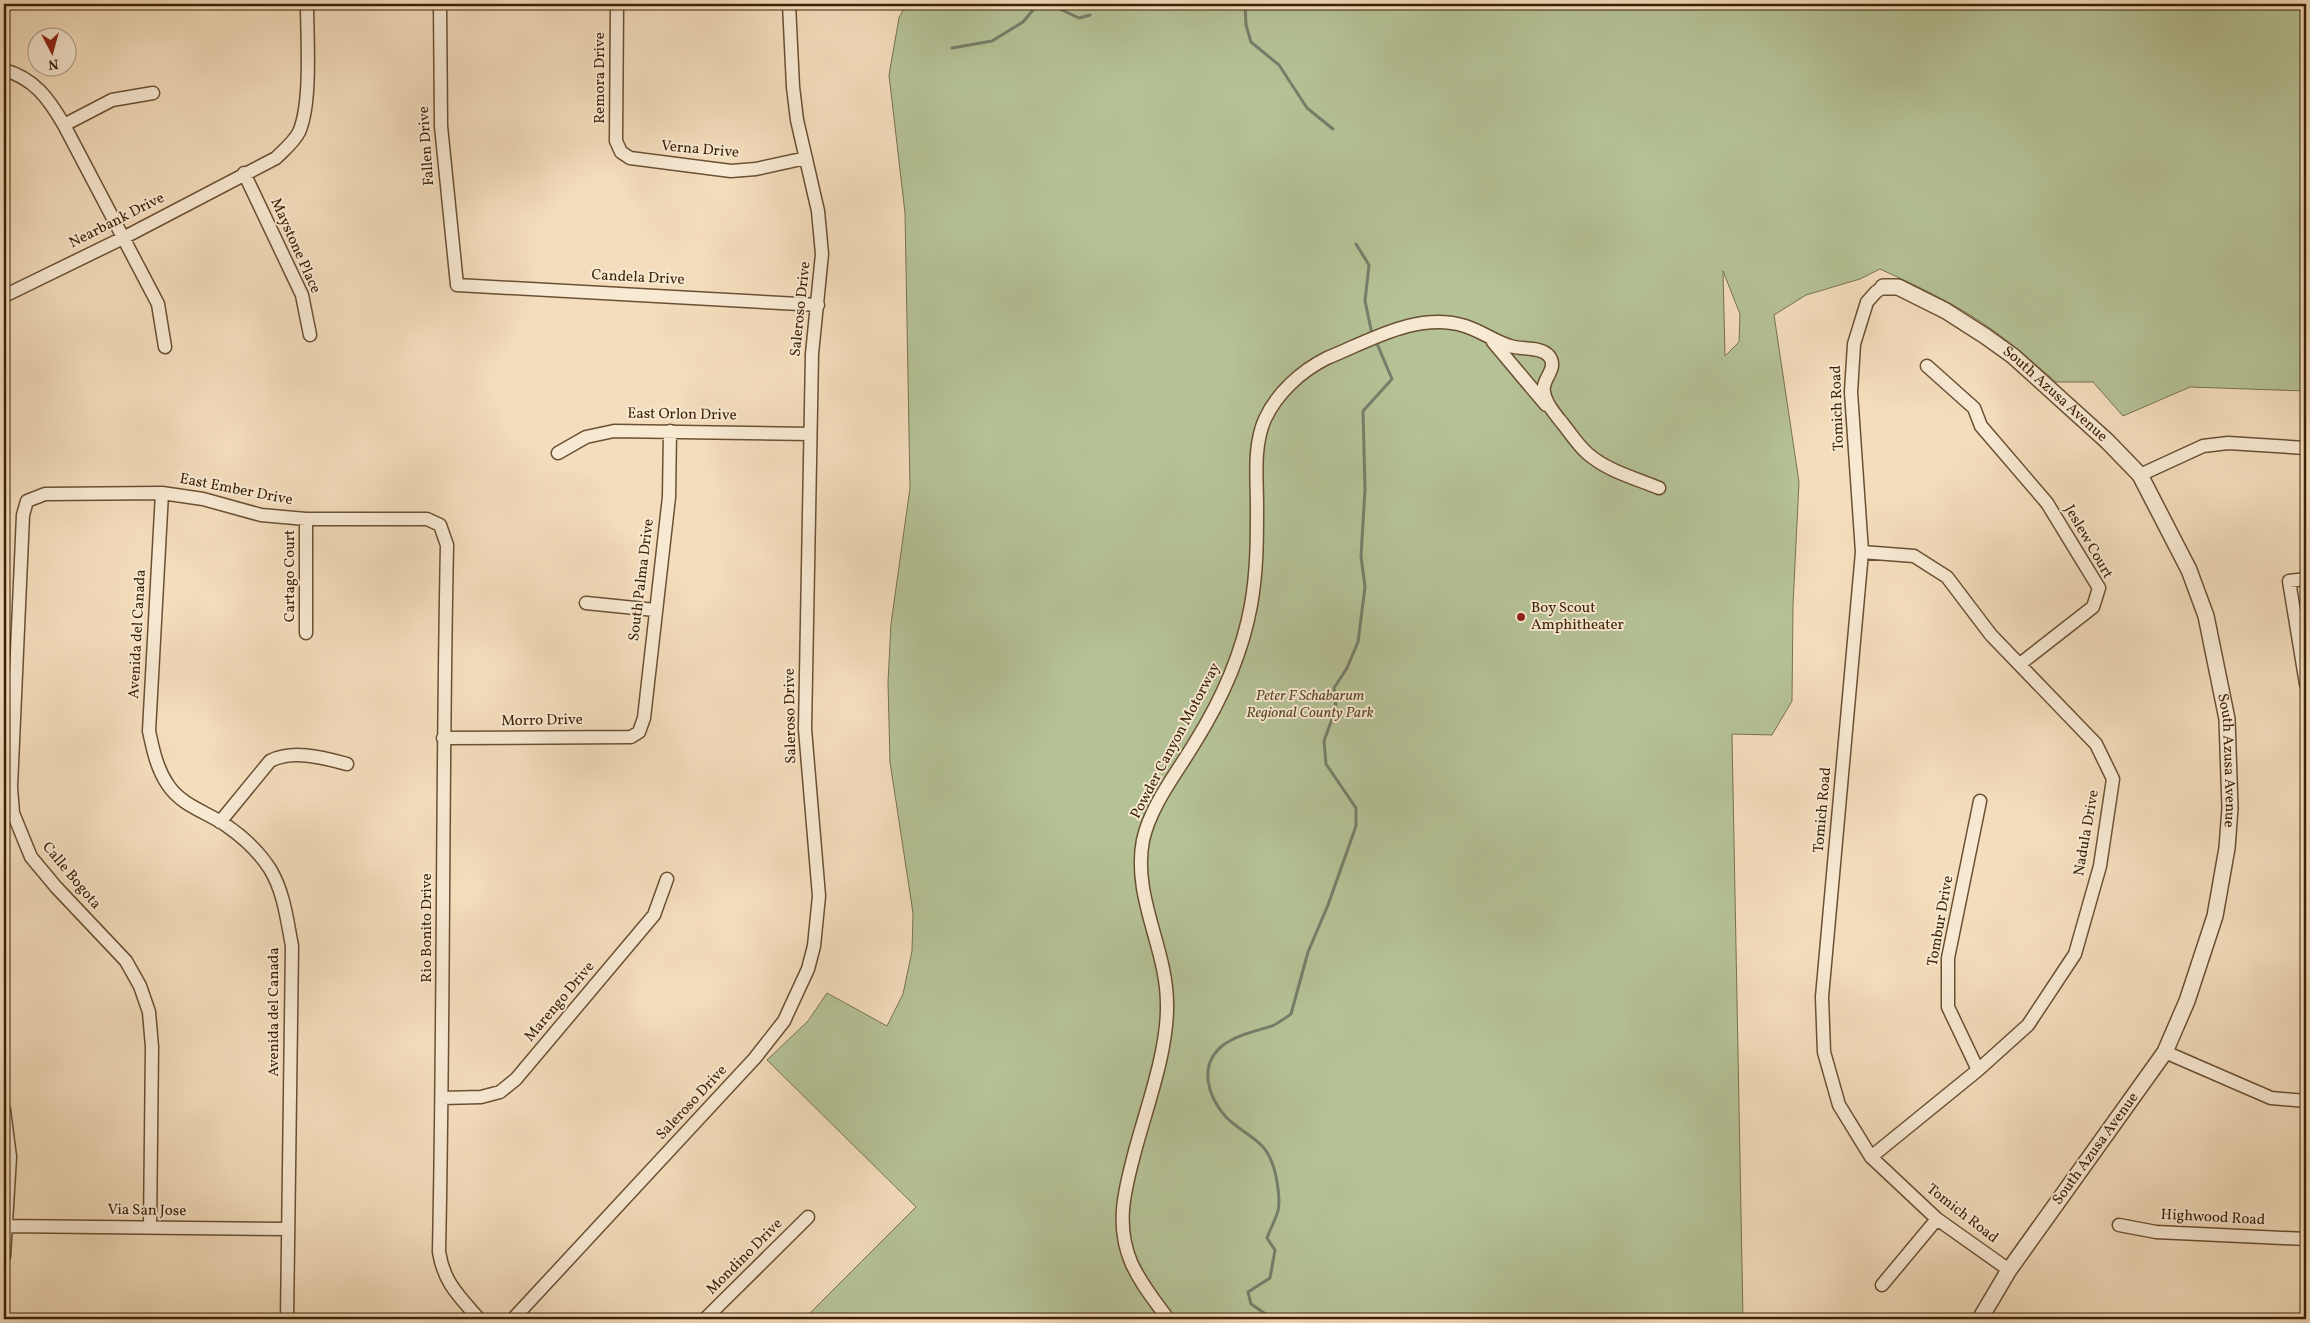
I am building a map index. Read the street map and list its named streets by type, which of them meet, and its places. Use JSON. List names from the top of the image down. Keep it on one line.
{"streets":{"street":["Remora Drive","Fallen Drive","Verna Drive","Nearbank Drive","Maystone Place","Candela Drive","Saleroso Drive","South Azusa Avenue","Tomich Road","East Orlon Drive","East Ember Drive","Jeslew Court","Cartago Court","South Palma Drive","Avenida del Canada","Morro Drive","Powder Canyon Motorway","Nadula Drive","Calle Bogota","Tombur Drive","Rio Bonito Drive","Marengo Drive","Via San Jose","Highwood Road","Mondino Drive"]},"crossings":[["Remora Drive","Verna Drive"],["Fallen Drive","Candela Drive"],["Verna Drive","Saleroso Drive"],["Nearbank Drive","Maystone Place"],["Candela Drive","Saleroso Drive"],["Saleroso Drive","East Orlon Drive"],["South Azusa Avenue","Tomich Road"],["Tomich Road","Nadula Drive"],["East Orlon Drive","South Palma Drive"],["East Ember Drive","Cartago Court"],["East Ember Drive","Avenida del Canada"],["East Ember Drive","Calle Bogota"],["East Ember Drive","Rio Bonito Drive"],["Jeslew Court","Nadula Drive"],["South Palma Drive","Morro Drive"],["Avenida del Canada","Via San Jose"],["Morro Drive","Rio Bonito Drive"],["Nadula Drive","Tombur Drive"],["Calle Bogota","Via San Jose"],["Rio Bonito Drive","Marengo Drive"]],"parks":["Peter F Schabarum Regional County Park"],"places":["Boy Scout Amphitheater"],"north":"bottom"}
